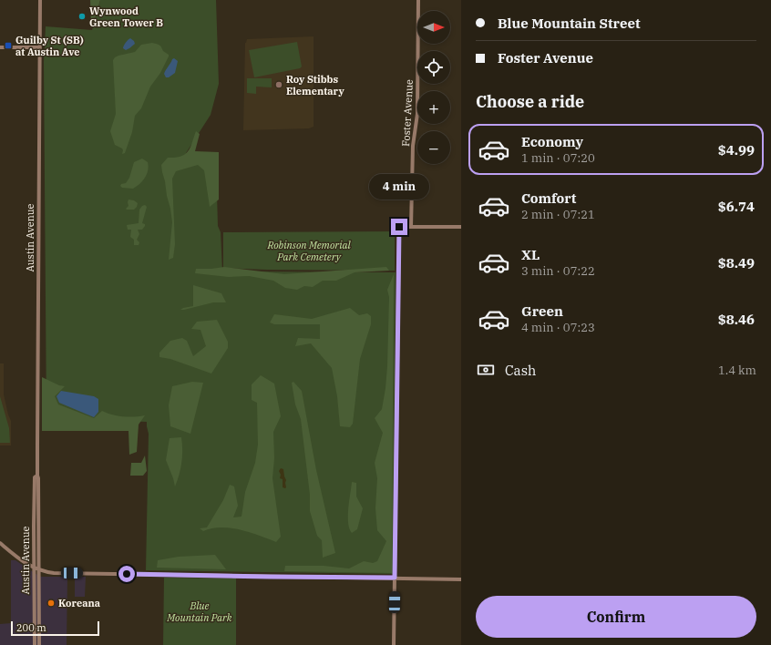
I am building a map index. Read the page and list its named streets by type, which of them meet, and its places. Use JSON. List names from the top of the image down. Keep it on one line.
{"streets":{"main road":["Foster Avenue","Austin Avenue"]},"parks":["Robinson Memorial Park Cemetery","Blue Mountain Park"],"places":{"other":["Wynwood Green Tower B","Roy Stibbs Elementary","Koreana"],"transit":["Guilby St (SB) at Austin Ave"]},"scale_bar":"200 m","north":"right","page":{"banner":["Blue Mountain Street","Foster Avenue"],"map_buttons":["+","−"],"heading":"Choose a ride","list":[{"name":"Economy","note":"1 min · 07:20","value":"$4.99"},{"name":"Comfort","note":"2 min · 07:21","value":"$6.74"},{"name":"XL","note":"3 min · 07:22","value":"$8.49"},{"name":"Green","note":"4 min · 07:23","value":"$8.46"}],"bubble":"4 min","pay":["Cash","1.4 km"],"buttons":"Confirm","scale":"200 m"}}
